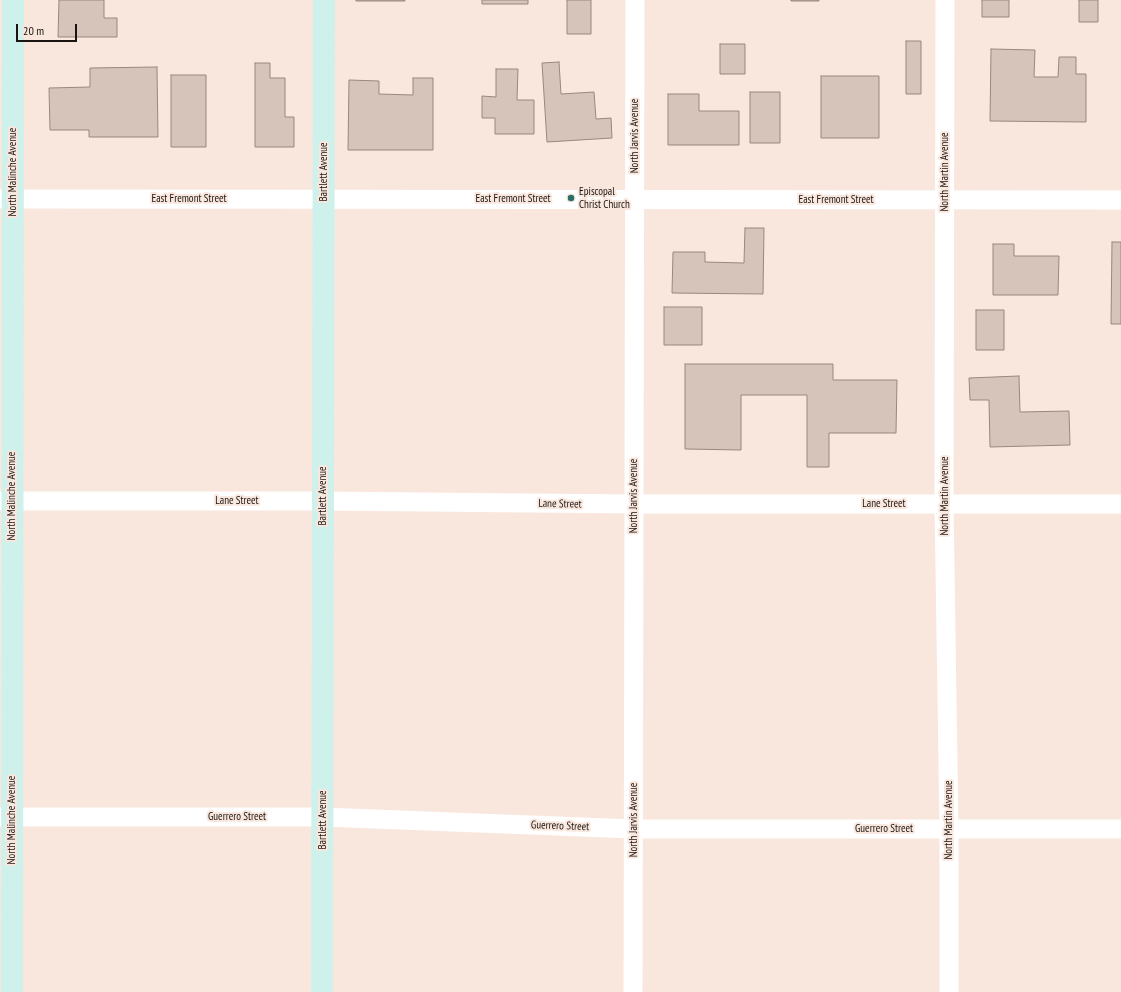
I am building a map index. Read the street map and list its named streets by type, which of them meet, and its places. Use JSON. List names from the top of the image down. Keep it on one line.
{"streets":{"main road":["North Malinche Avenue","Bartlett Avenue"],"street":["North Jarvis Avenue","North Martin Avenue","East Fremont Street","Lane Street","Guerrero Street"]},"crossings":[["North Jarvis Avenue","East Fremont Street"],["North Jarvis Avenue","Lane Street"],["North Jarvis Avenue","Guerrero Street"],["North Malinche Avenue","East Fremont Street"],["North Malinche Avenue","Lane Street"],["North Malinche Avenue","Guerrero Street"],["Bartlett Avenue","East Fremont Street"],["Bartlett Avenue","Lane Street"],["Bartlett Avenue","Guerrero Street"],["North Martin Avenue","East Fremont Street"],["North Martin Avenue","Lane Street"],["North Martin Avenue","Guerrero Street"]],"places":["Episcopal Christ Church"],"scale_bar":"20 m"}
